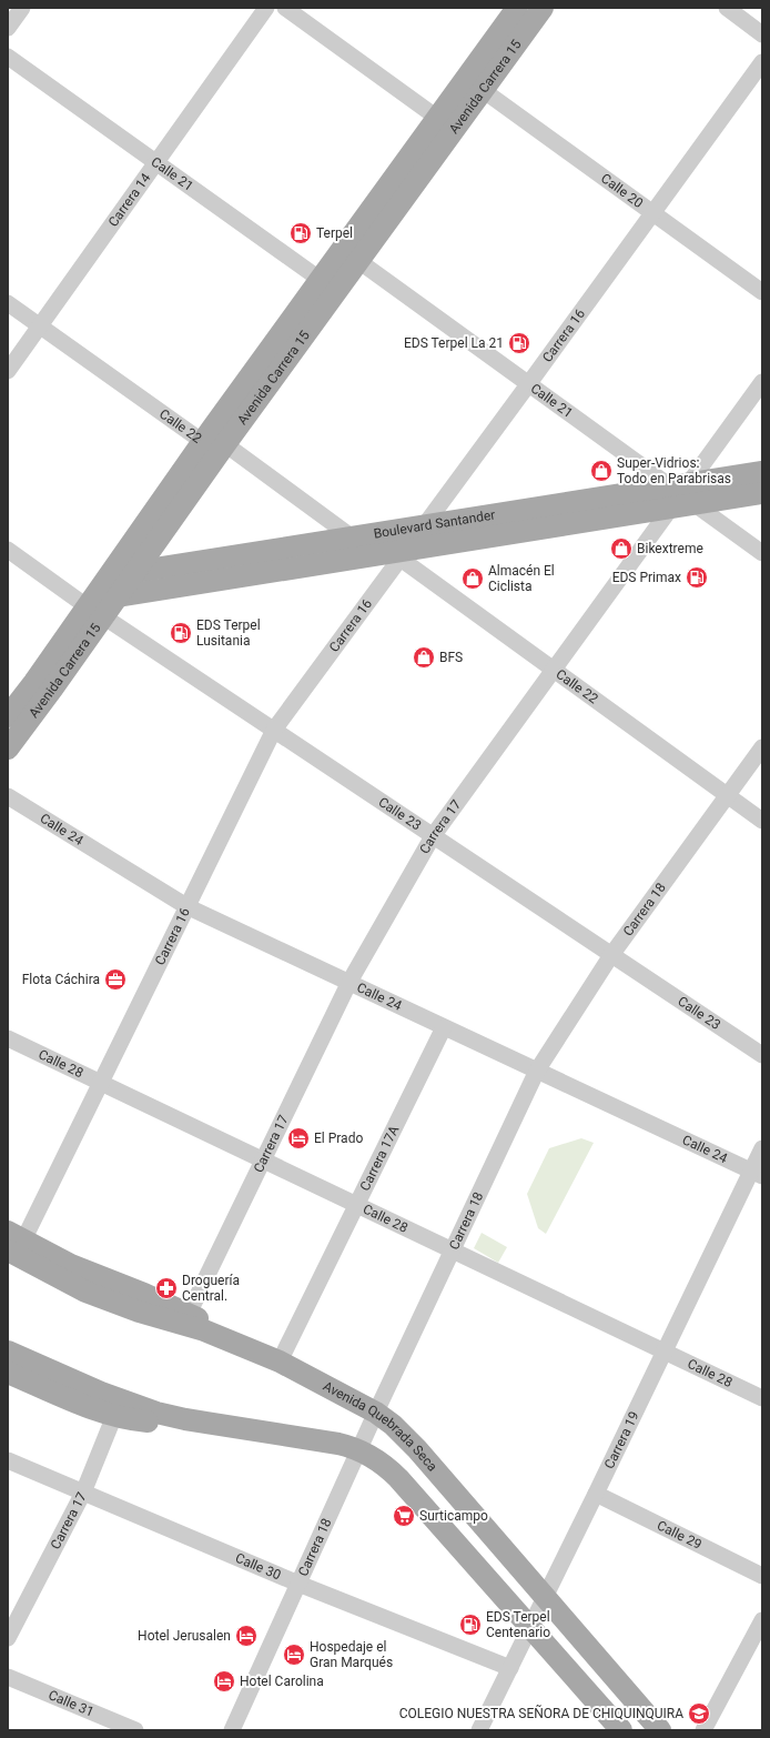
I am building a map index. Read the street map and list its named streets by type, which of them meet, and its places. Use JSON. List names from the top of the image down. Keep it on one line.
{"streets":{"main road":["Avenida Carrera 15","Boulevard Santander","Avenida Quebrada Seca"],"street":["Calle 21","Calle 20","Carrera 14","Carrera 16","Calle 22","Calle 23","Carrera 17","Calle 24","Carrera 18","Calle 28","Carrera 17A","Carrera 19","Calle 29","Calle 30","Calle 31"]},"crossings":[["Avenida Carrera 15","Calle 21"],["Avenida Carrera 15","Calle 20"],["Avenida Carrera 15","Calle 22"],["Avenida Carrera 15","Boulevard Santander"],["Avenida Carrera 15","Calle 23"],["Calle 21","Carrera 14"],["Calle 21","Carrera 16"],["Calle 21","Boulevard Santander"],["Calle 21","Carrera 17"],["Calle 20","Carrera 16"],["Carrera 14","Calle 22"],["Carrera 16","Calle 22"],["Carrera 16","Boulevard Santander"],["Carrera 16","Calle 23"],["Carrera 16","Calle 24"],["Carrera 16","Calle 28"],["Carrera 16","Avenida Quebrada Seca"],["Calle 22","Boulevard Santander"],["Calle 22","Carrera 17"],["Calle 22","Carrera 18"],["Boulevard Santander","Carrera 17"],["Calle 23","Carrera 17"],["Calle 23","Carrera 18"],["Carrera 17","Calle 24"],["Carrera 17","Calle 28"],["Carrera 17","Avenida Quebrada Seca"],["Carrera 17","Calle 30"],["Calle 24","Carrera 18"],["Calle 24","Carrera 17A"],["Calle 24","Carrera 19"],["Carrera 18","Calle 28"],["Carrera 18","Avenida Quebrada Seca"],["Carrera 18","Calle 30"],["Calle 28","Carrera 17A"],["Calle 28","Carrera 19"],["Carrera 17A","Avenida Quebrada Seca"],["Avenida Quebrada Seca","Carrera 19"],["Carrera 19","Calle 29"],["Carrera 19","Calle 30"]],"places":{"fuel station":["Terpel","EDS Terpel La 21","EDS Primax","EDS Terpel Lusitania","EDS Terpel Centenario"],"shop":["Super-Vidrios: Todo en Parabrisas","Bikextreme","Almacén El Ciclista","BFS"],"office":["Flota Cáchira"],"hotel":["El Prado","Hotel Jerusalen","Hospedaje el Gran Marqués","Hotel Carolina"],"pharmacy":["Droguería Central."],"supermarket":["Surticampo"],"school or university":["COLEGIO NUESTRA SEÑORA DE CHIQUINQUIRA"]}}
